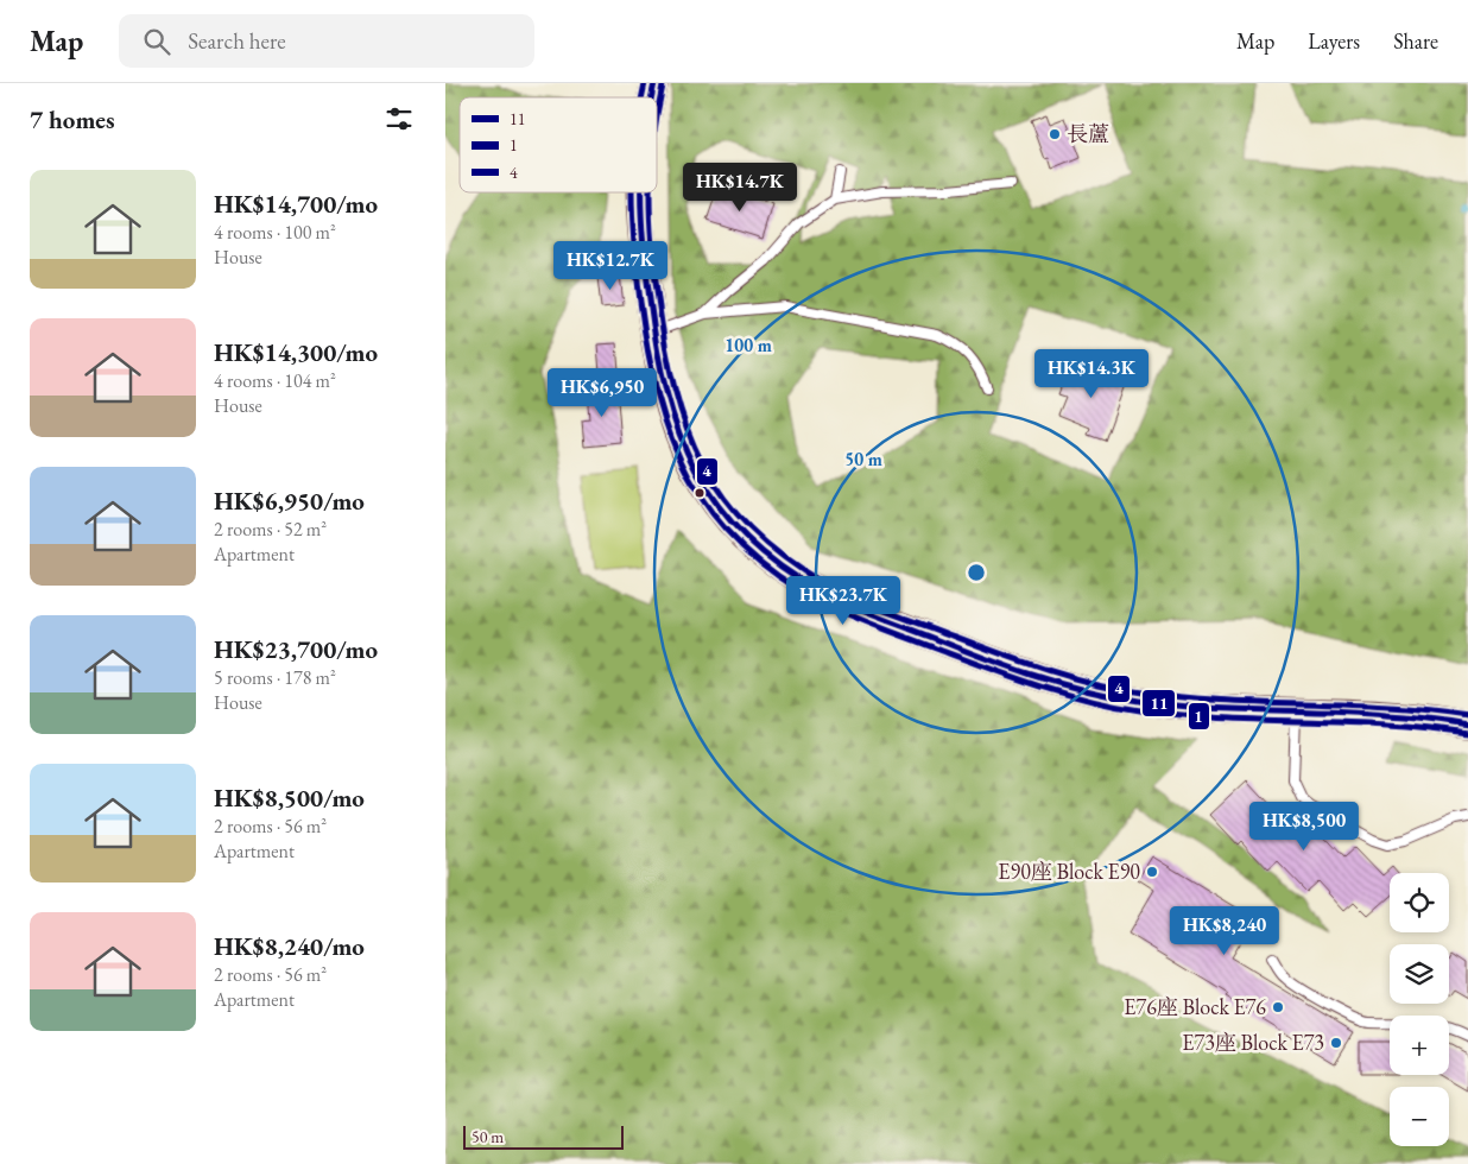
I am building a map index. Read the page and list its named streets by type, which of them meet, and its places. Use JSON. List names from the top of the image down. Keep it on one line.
{"places":["長蘆","E90座 Block E90","E76座 Block E76","E73座 Block E73"],"lines":["transit line 11","transit line 1","transit line 4"],"legend":["11","1","4"],"scale_bar":"50 m","page":{"header":"Map","search":"Search here","nav":["Map","Layers","Share"],"heading":"7 homes","list":[{"name":"HK$14,700/mo","note":"4 rooms · 100 m² · House"},{"name":"HK$14,300/mo","note":"4 rooms · 104 m² · House"},{"name":"HK$6,950/mo","note":"2 rooms · 52 m² · Apartment"},{"name":"HK$23,700/mo","note":"5 rooms · 178 m² · House"},{"name":"HK$8,500/mo","note":"2 rooms · 56 m² · Apartment"},{"name":"HK$8,240/mo","note":"2 rooms · 56 m² · Apartment"}],"price":["HK$14.7K","HK$12.7K","HK$14.3K","HK$6,950","HK$23.7K","HK$8,500","HK$8,240"],"map_buttons":["+","−"],"scale":"50 m"},"rings":["100 m","50 m"]}
